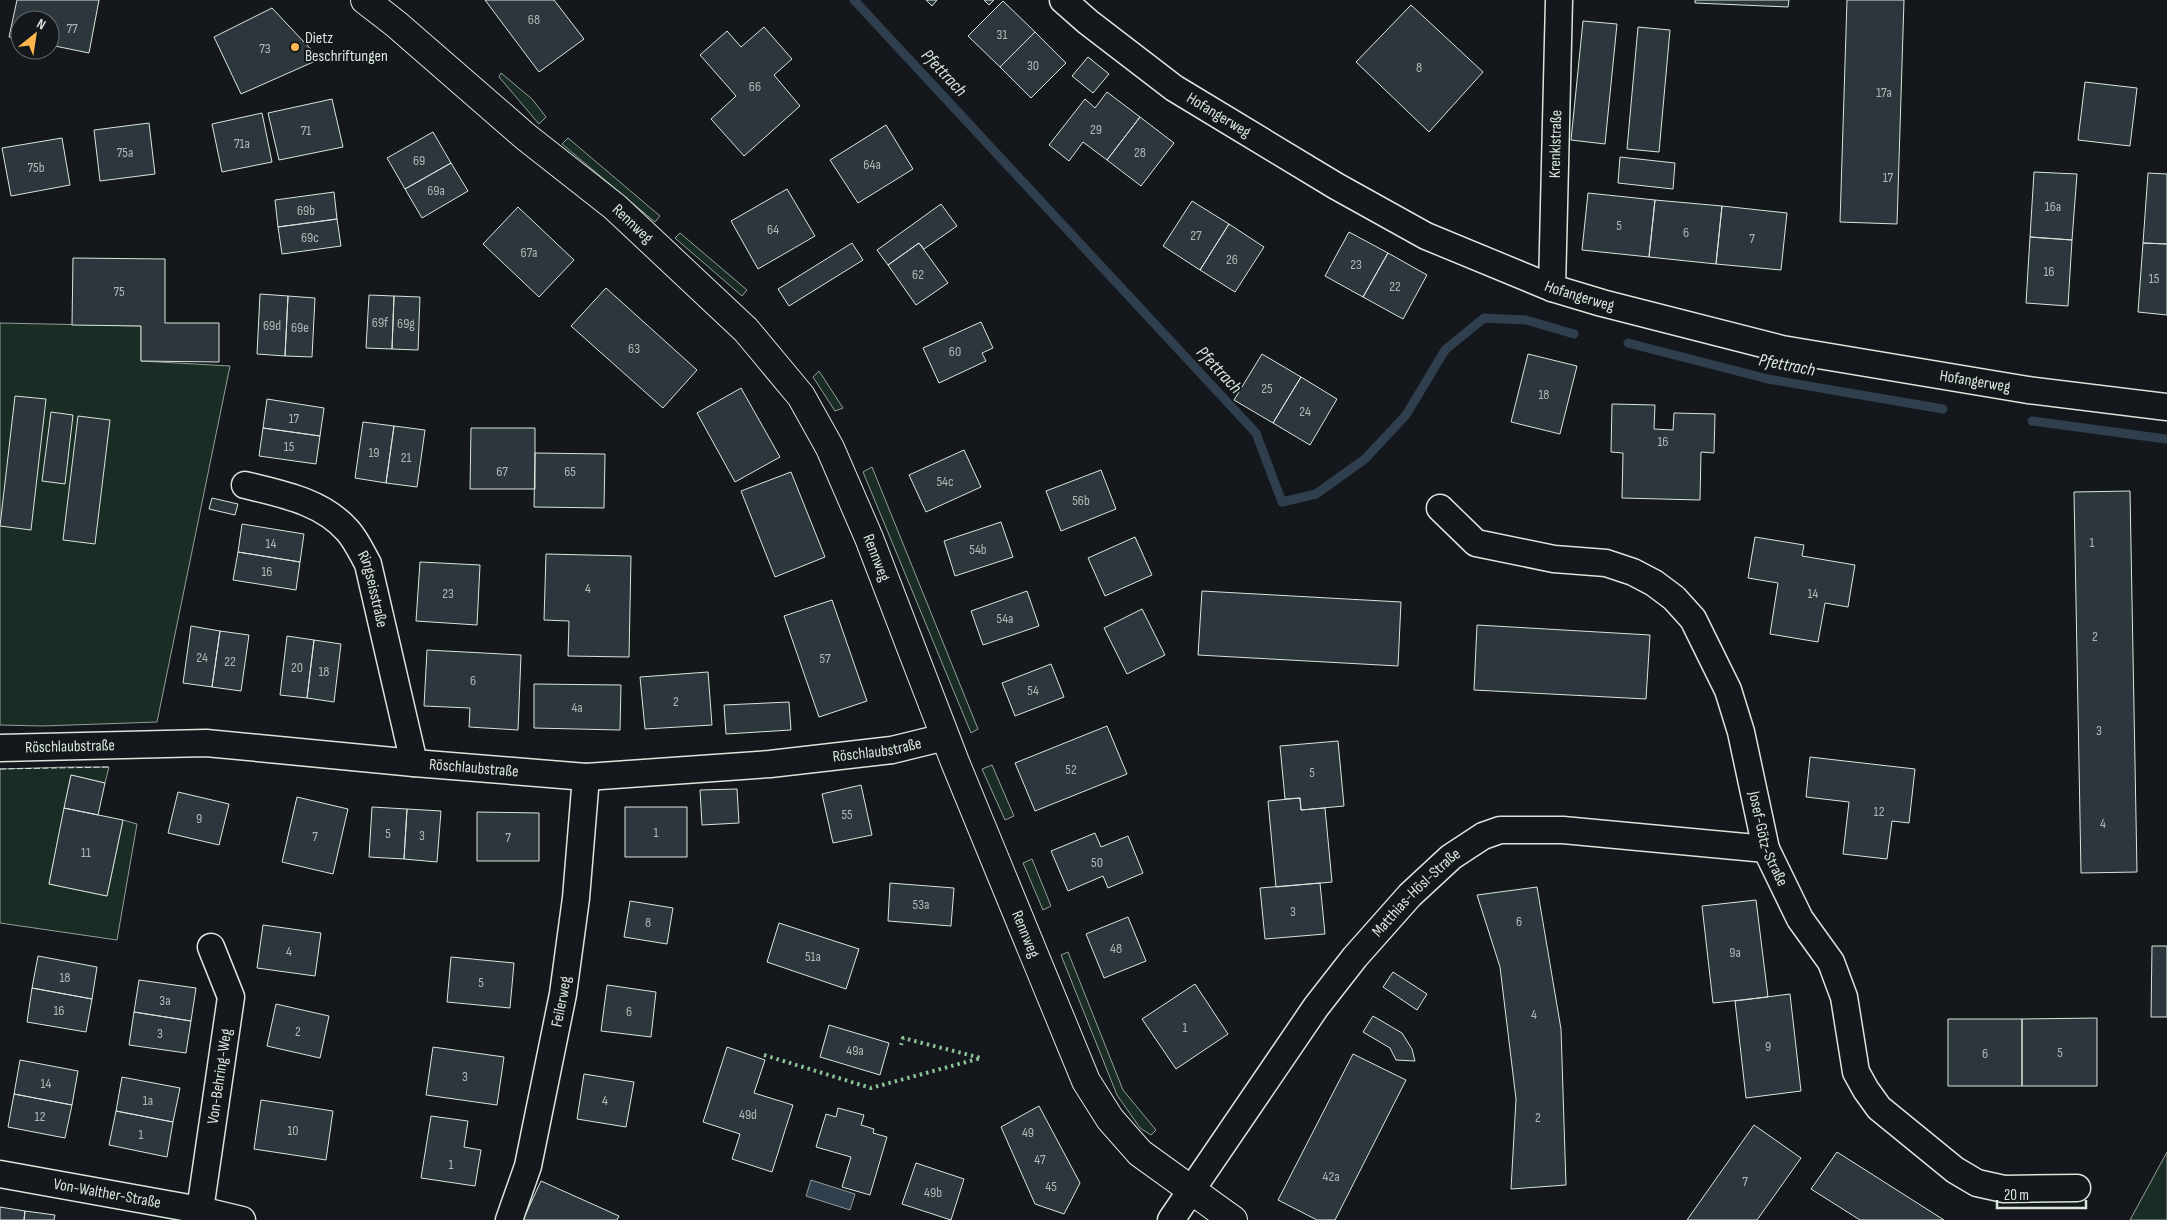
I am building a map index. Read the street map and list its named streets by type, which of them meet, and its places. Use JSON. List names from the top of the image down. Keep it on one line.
{"streets":{"main road":["Rennweg"],"street":["Hofangerweg","Krenklstraße","Ringseisstraße","Röschlaubstraße","Josef-Götz-Straße","Matthias-Hösl-Straße","Feilerweg","Von-Behring-Weg","Von-Walther-Straße"]},"crossings":[["Hofangerweg","Krenklstraße"],["Rennweg","Röschlaubstraße"],["Rennweg","Matthias-Hösl-Straße"],["Ringseisstraße","Röschlaubstraße"],["Röschlaubstraße","Feilerweg"],["Josef-Götz-Straße","Matthias-Hösl-Straße"],["Von-Behring-Weg","Von-Walther-Straße"]],"water":["Pfettrach"],"places":["Dietz Beschriftungen"],"house_numbers":["68","77","31","73","30","8","66","17a","29","71","71a","75a","28","69","64a","75b","17","69a","16a","69b","5","64","6","27","69c","7","67a","26","23","16","62","15","22","75","69f","69g","69d","69e","63","60","25","18","24","17","16","15","19","21","67","65","54c","56b","1","14","54b","16","4","23","14","54a","2","24","57","22","20","18","6","54","2","4a","3","52","5","12","55","9","4","1","5","3","7","7","11","50","53a","3","6","8","48","4","9a","51a","18","5","3a","16","6","4","1","2","3","9","49a","5","6","3","14","1a","4","49d","12","2","10","49","1","47","1","42a","7","45","49b"],"scale_bar":"20 m","north":"top right"}
